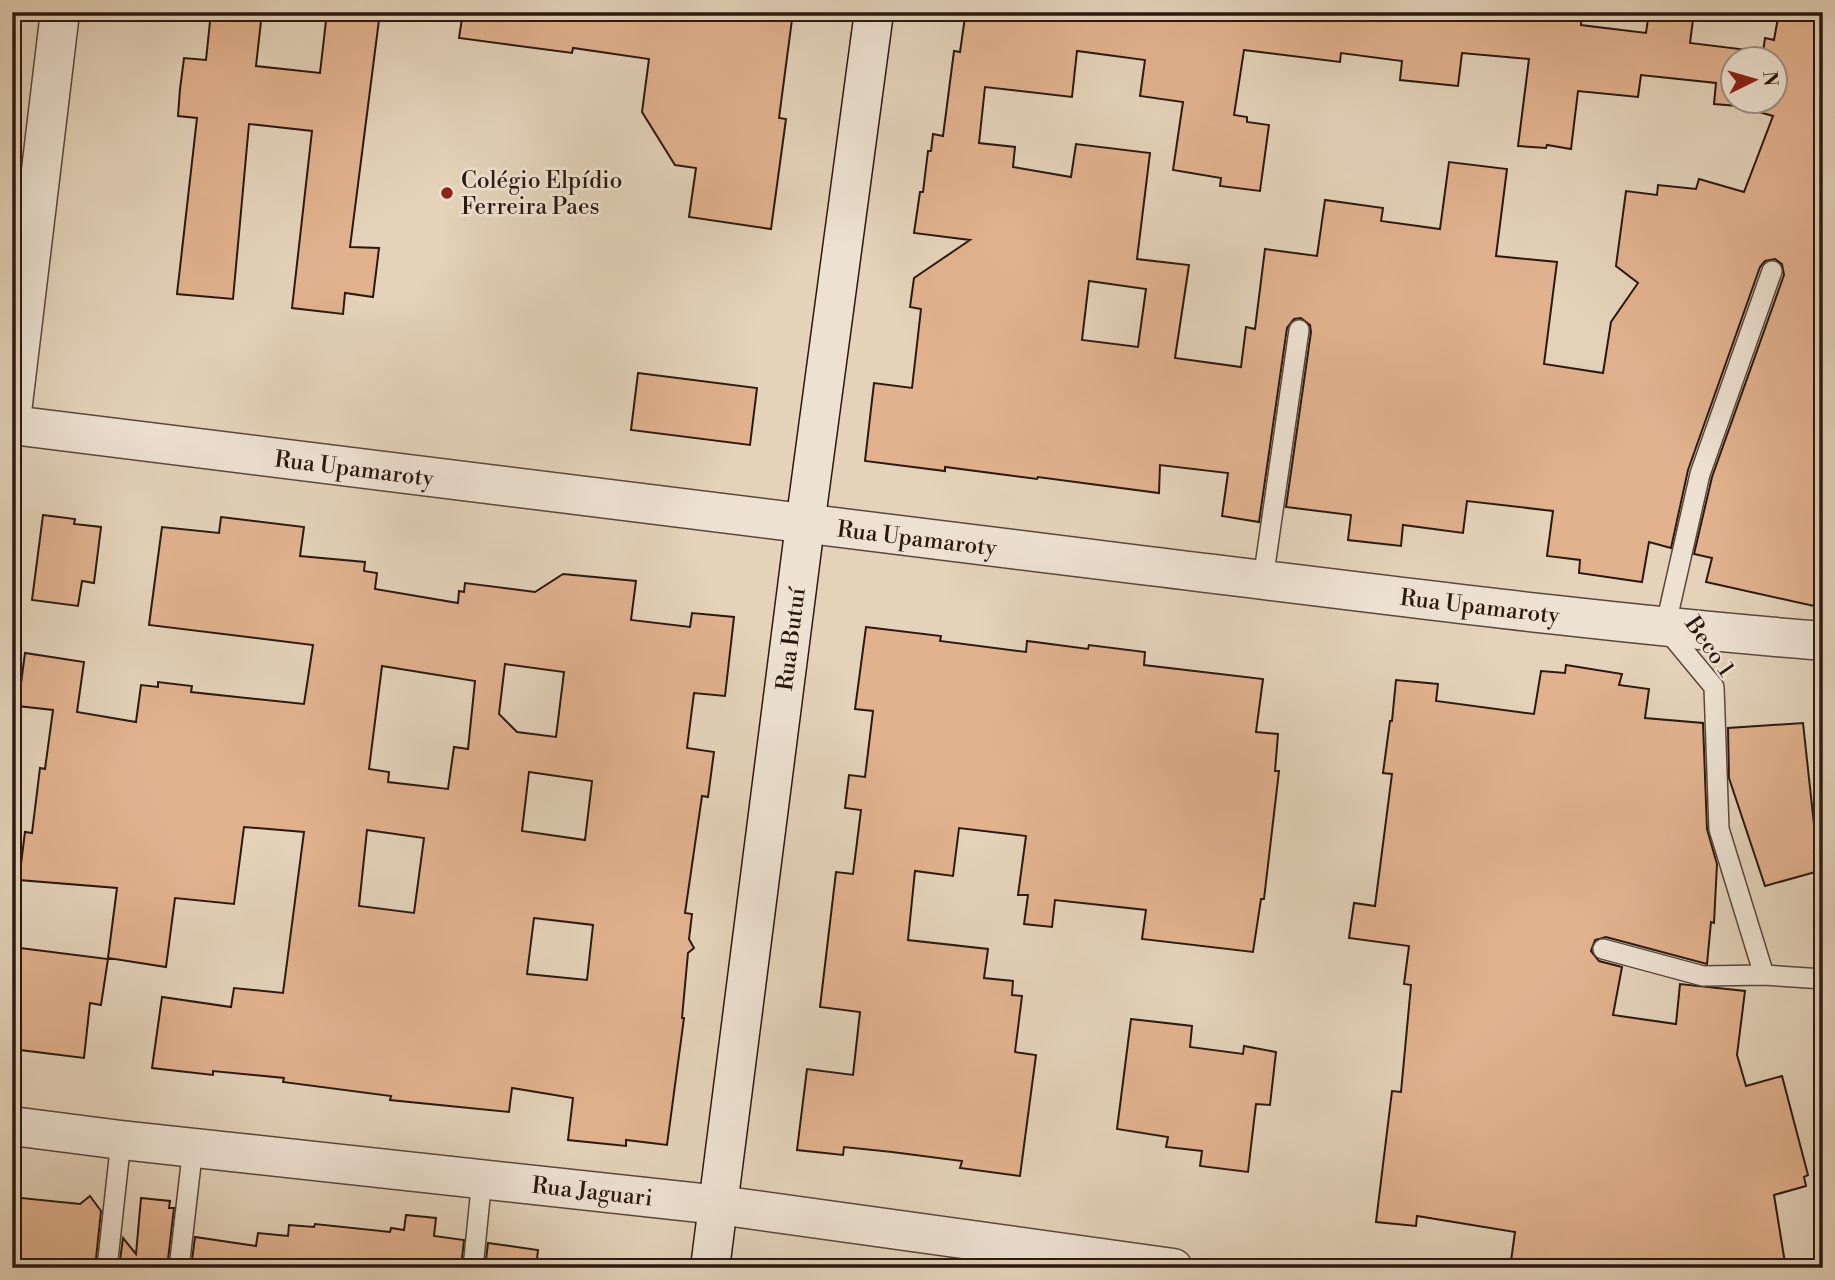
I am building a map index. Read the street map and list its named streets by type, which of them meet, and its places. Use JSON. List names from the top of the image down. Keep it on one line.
{"streets":{"street":["Rua Upamaroty","Rua Butuí","Rua Jaguari"],"lane":["Beco 1"]},"crossings":[["Rua Upamaroty","Rua Butuí"],["Rua Upamaroty","Beco 1"],["Rua Butuí","Rua Jaguari"]],"places":["Colégio Elpídio Ferreira Paes"],"north":"right"}
